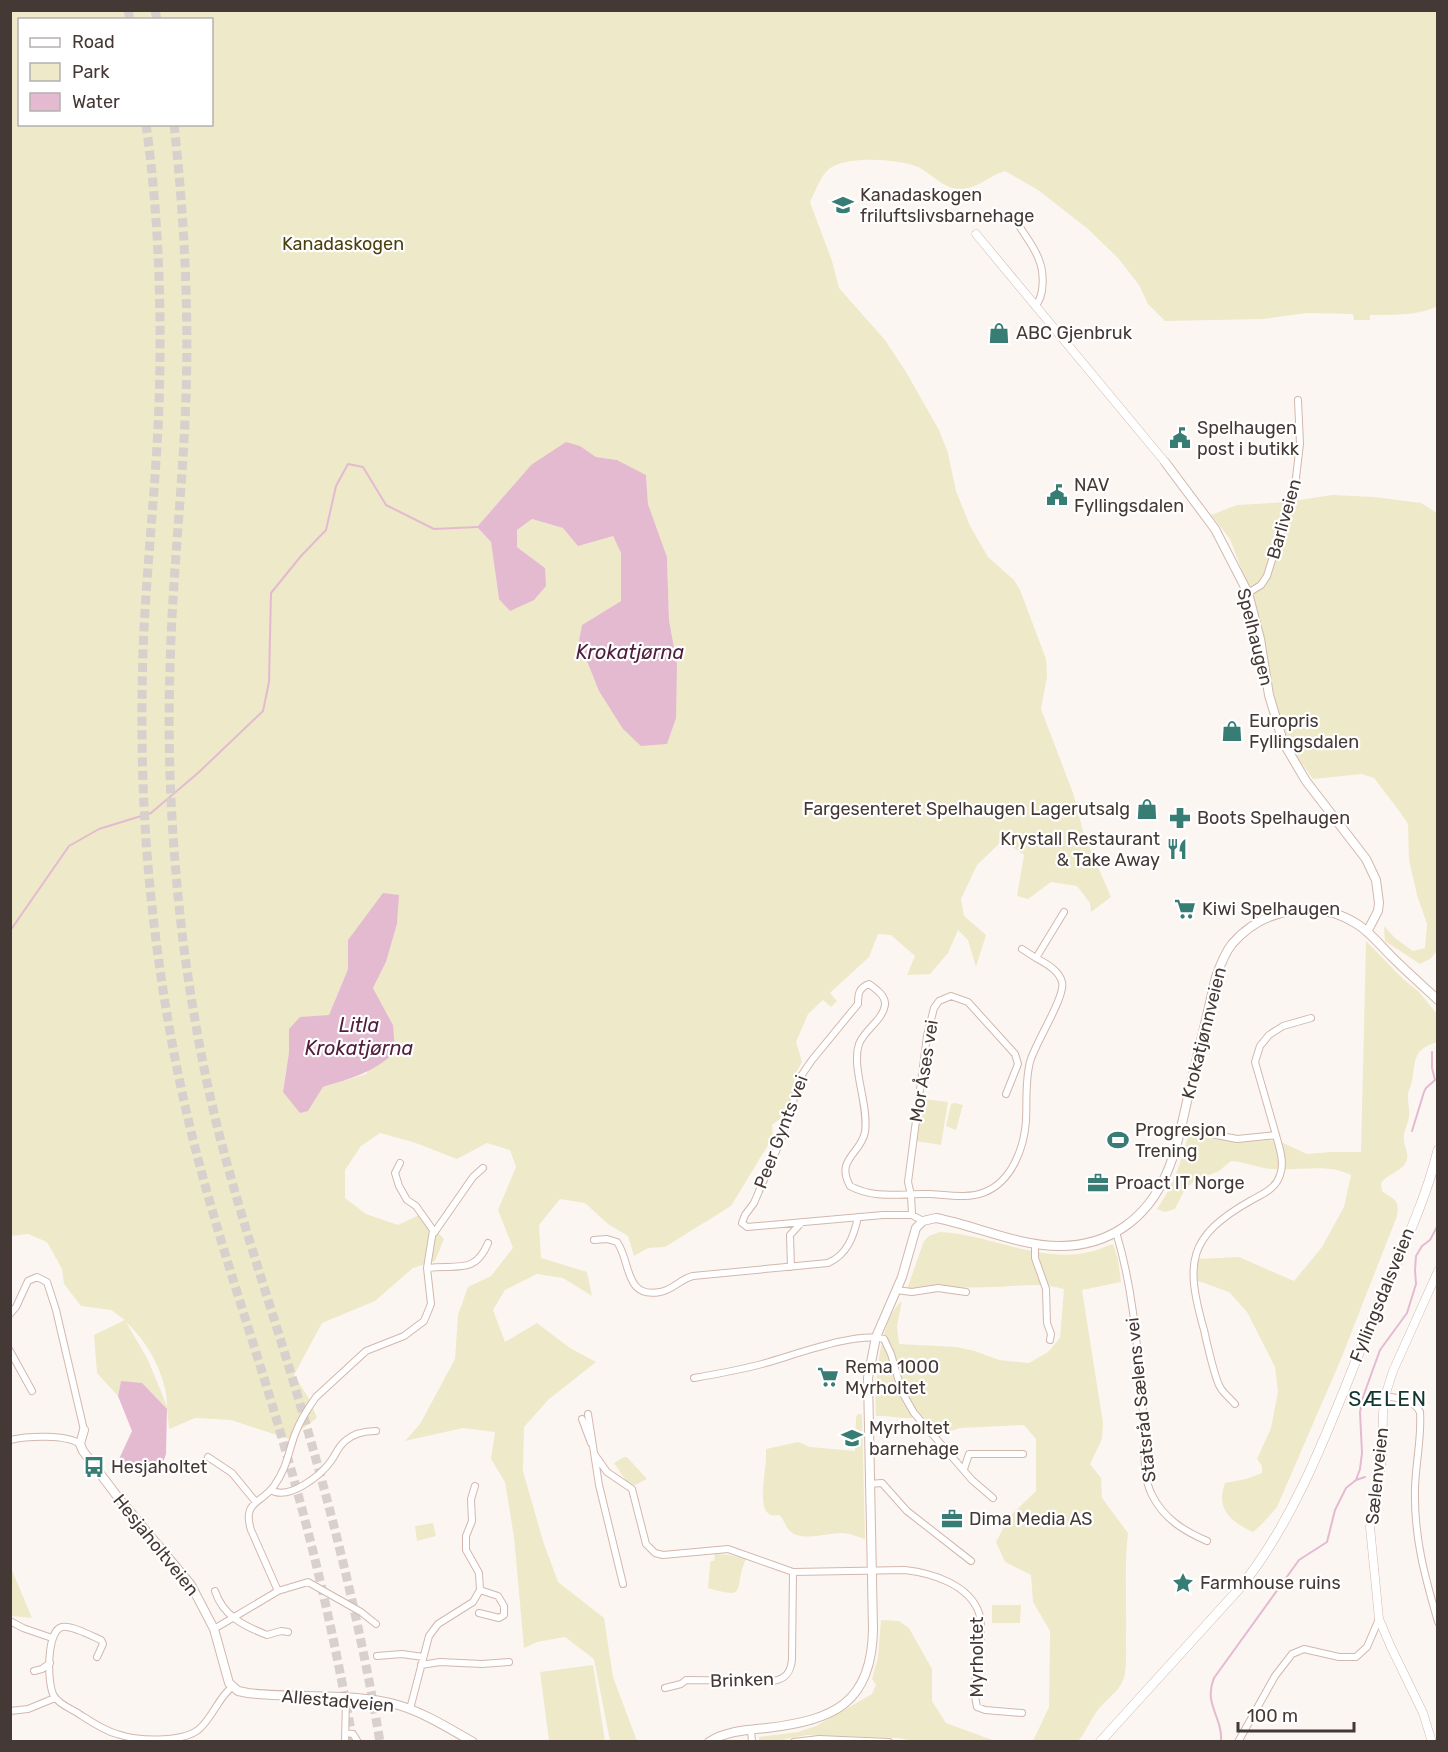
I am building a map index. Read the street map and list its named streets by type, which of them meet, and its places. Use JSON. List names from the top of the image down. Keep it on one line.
{"streets":{"main road":["Spelhaugen","Krokatjønnveien","Fyllingsdalsveien","Hesjaholtveien","Allestadveien"],"street":["Barliveien","Mor Åses vei","Peer Gynts vei","Statsråd Sælens vei","Sælenveien","Myrholtet","Brinken"]},"crossings":[["Barliveien","Spelhaugen"],["Spelhaugen","Krokatjønnveien"],["Krokatjønnveien","Statsråd Sælens vei"],["Mor Åses vei","Peer Gynts vei"],["Hesjaholtveien","Allestadveien"]],"districts":["SÆLEN"],"water":["Krokatjørna","Litla Krokatjørna"],"parks":["Kanadaskogen"],"places":{"school or university":["Kanadaskogen friluftslivsbarnehage","Myrholtet barnehage"],"shop":["ABC Gjenbruk","Europris Fyllingsdalen","Fargesenteret Spelhaugen Lagerutsalg"],"public building":["Spelhaugen post i butikk","NAV Fyllingsdalen"],"pharmacy":["Boots Spelhaugen"],"restaurant":["Krystall Restaurant & Take Away"],"supermarket":["Kiwi Spelhaugen","Rema 1000 Myrholtet"],"sports":["Progresjon Trening"],"office":["Proact IT Norge","Dima Media AS"],"bus stop":["Hesjaholtet"],"place":["Farmhouse ruins"]},"legend":["Road","Park","Water"],"scale_bar":"100 m"}
